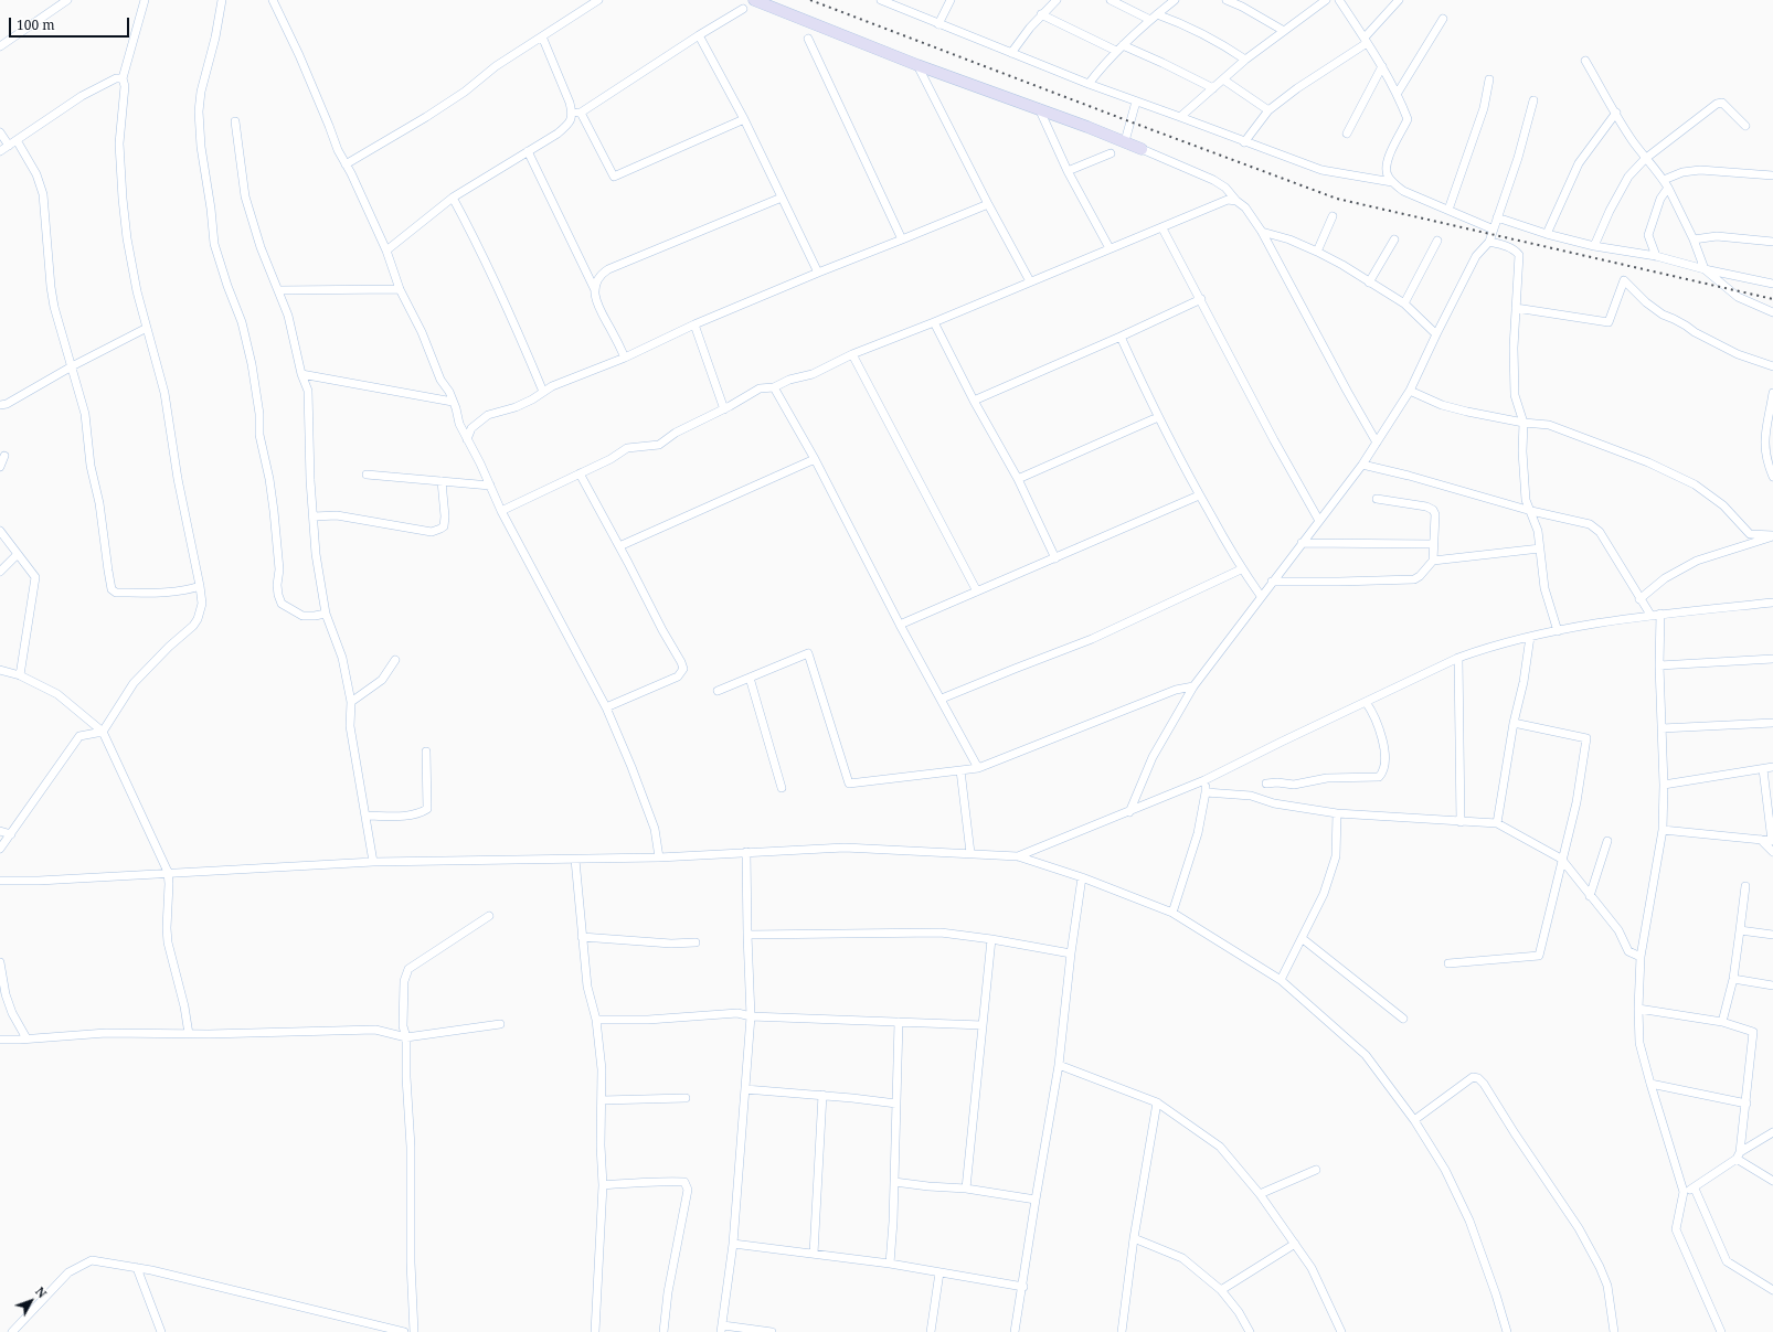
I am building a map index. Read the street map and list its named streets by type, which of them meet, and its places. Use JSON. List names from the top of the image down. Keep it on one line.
{"scale_bar":"100 m","north":"top right"}
